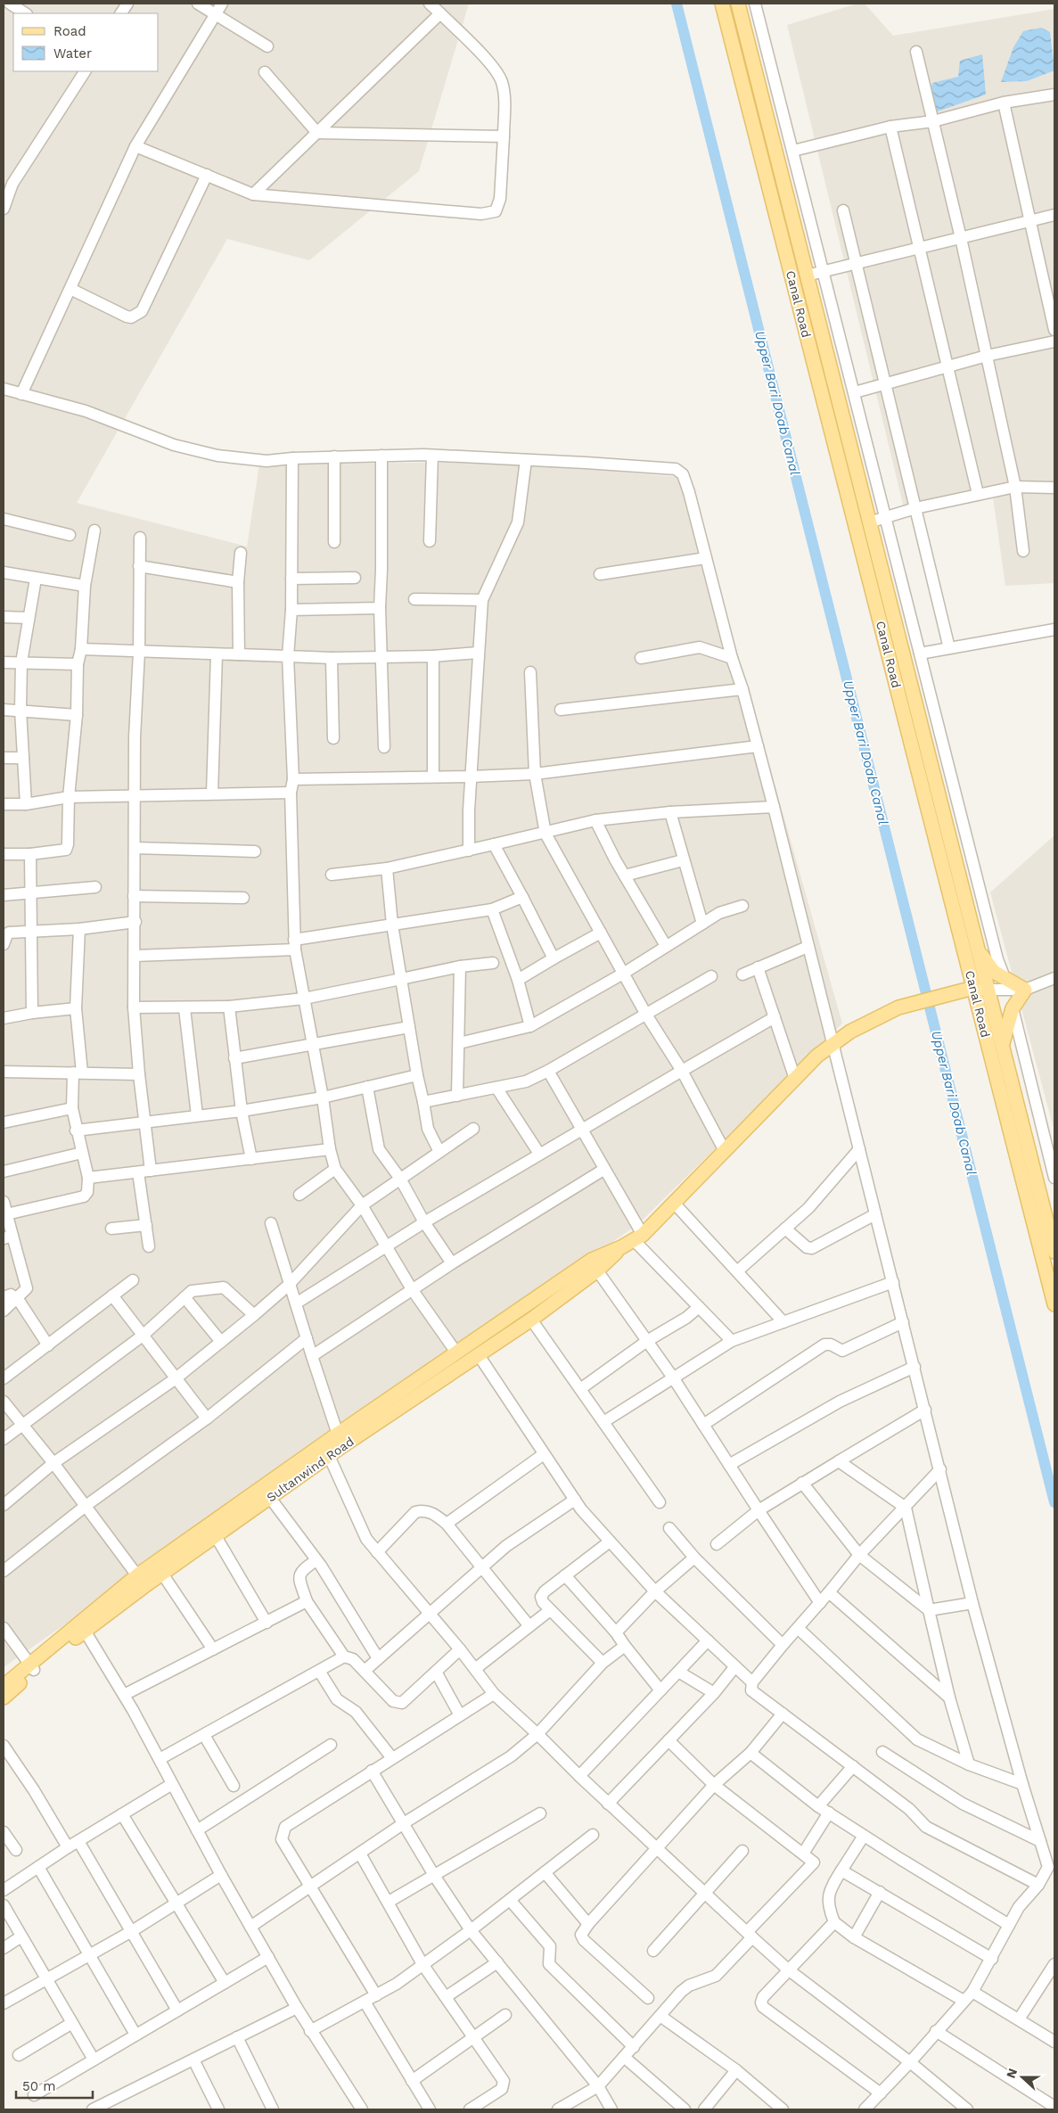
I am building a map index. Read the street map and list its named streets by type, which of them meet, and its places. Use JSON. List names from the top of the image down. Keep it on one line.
{"streets":{"main road":["Canal Road","Sultanwind Road"]},"water":["Upper Bari Doab Canal"],"legend":["Road","Water"],"scale_bar":"50 m","north":"left"}
